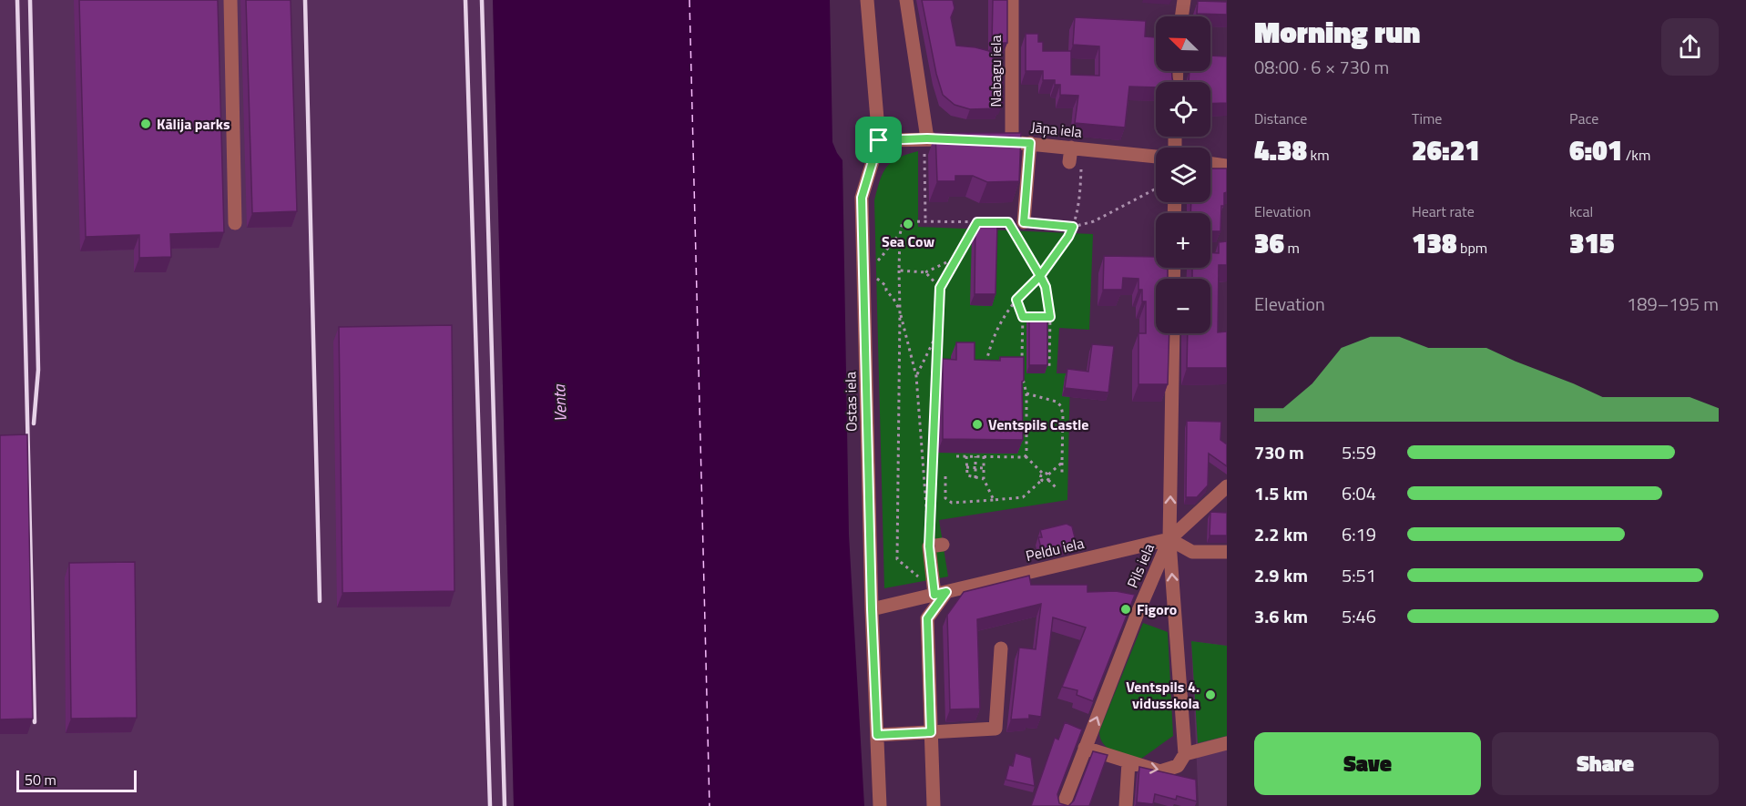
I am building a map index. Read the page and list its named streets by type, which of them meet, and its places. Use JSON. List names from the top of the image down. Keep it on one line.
{"streets":{"street":["Nabagu iela","Jāņa iela","Ostas iela","Peldu iela","Pils iela"]},"crossings":[["Nabagu iela","Jāņa iela"],["Ostas iela","Peldu iela"],["Peldu iela","Pils iela"]],"water":["Venta"],"places":["Kālija parks","Sea Cow","Ventspils Castle","Figoro","Ventspils 4. vidusskola"],"scale_bar":"50 m","north":"top left","page":{"heading":["Morning run","08:00 · 6 × 730 m"],"map_buttons":["+","−"],"stats":[["Distance","4.38 km"],["Time","26:21"],["Pace","6:01 /km"],["Elevation","36 m"],["Heart rate","138 bpm"],["kcal","315"]],"chart":["Elevation","189–195 m"],"list":[{"name":"730 m","note":"5:59"},{"name":"1.5 km","note":"6:04"},{"name":"2.2 km","note":"6:19"},{"name":"2.9 km","note":"5:51"},{"name":"3.6 km","note":"5:46"}],"buttons":["Save","Share"],"scale":"50 m"}}
